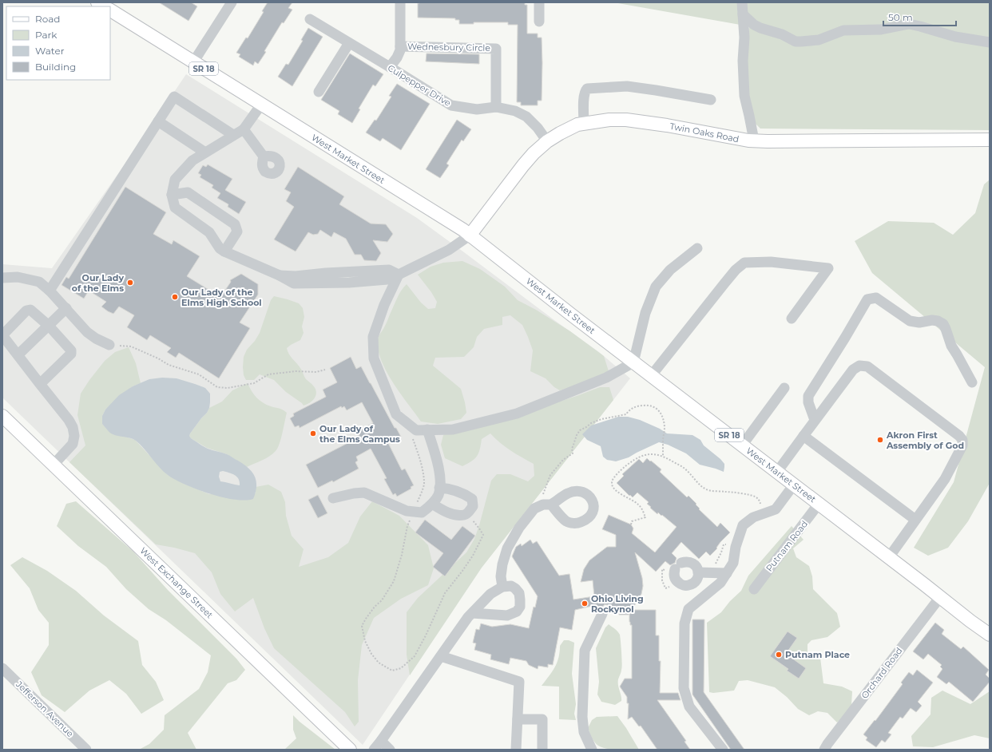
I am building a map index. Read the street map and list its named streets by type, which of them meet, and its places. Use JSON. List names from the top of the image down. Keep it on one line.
{"streets":{"main road":["SR 18","Twin Oaks Road","West Market Street","West Exchange Street"],"street":["Wednesbury Circle","Culpepper Drive","Putnam Road","Orchard Road","Jefferson Avenue"]},"crossings":[["Wednesbury Circle","Culpepper Drive"],["Culpepper Drive","Twin Oaks Road"],["Twin Oaks Road","West Market Street"],["West Market Street","Putnam Road"],["West Market Street","Orchard Road"]],"places":["Our Lady of the Elms","Our Lady of the Elms High School","Our Lady of the Elms Campus","Akron First Assembly of God","Ohio Living Rockynol","Putnam Place"],"legend":["Road","Park","Water","Building"],"scale_bar":"50 m"}
